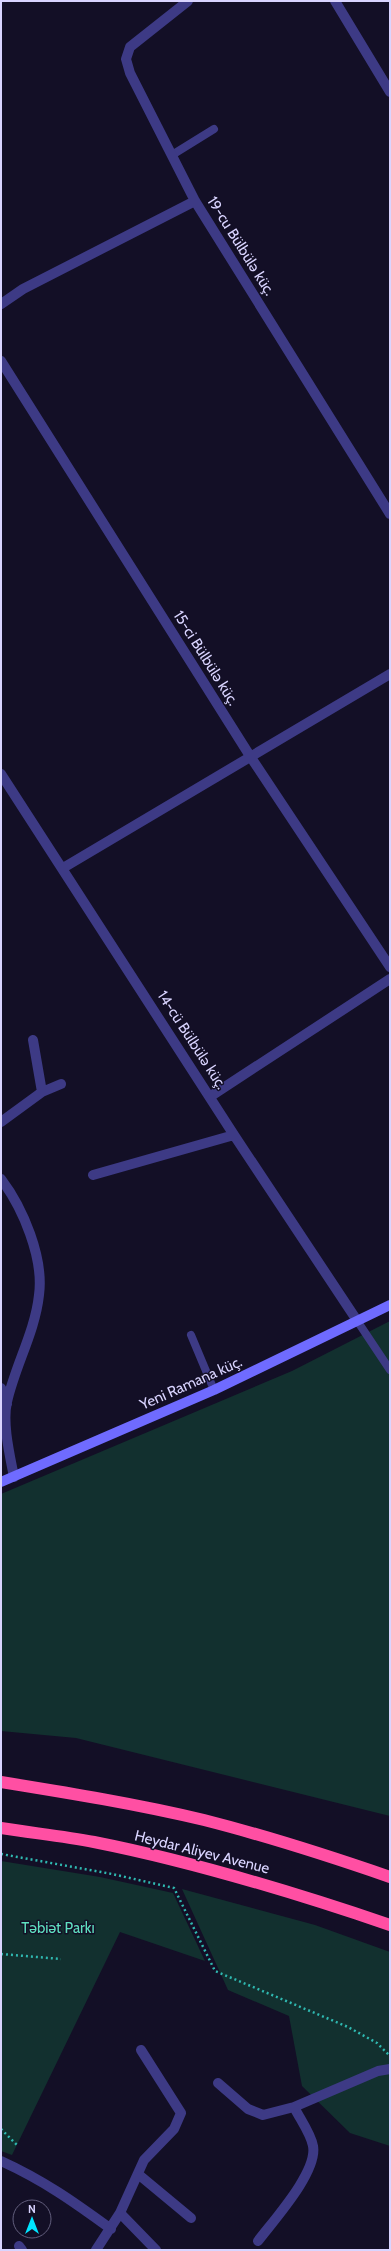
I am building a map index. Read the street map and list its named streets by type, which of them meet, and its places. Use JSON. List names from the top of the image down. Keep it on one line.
{"streets":{"highway":["Heydar Aliyev Avenue"],"street":["19-cu Bülbülə küç.","15-ci Bülbülə küç.","14-cü Bülbülə küç.","Yeni Ramana küç."]},"crossings":[["14-cü Bülbülə küç.","Yeni Ramana küç."]],"parks":["Təbiət Parkı"],"north":"top"}
